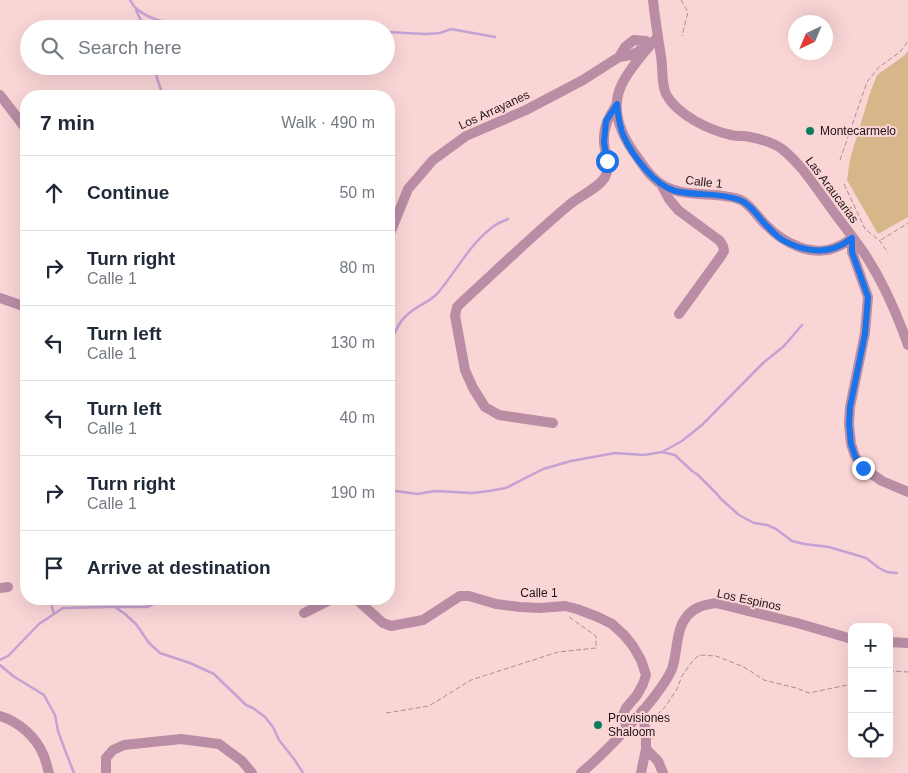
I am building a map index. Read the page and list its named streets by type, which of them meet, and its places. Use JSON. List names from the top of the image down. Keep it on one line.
{"streets":{"street":["Los Arrayanes","Calle 1","Las Araucarias","Los Espinos"]},"crossings":[["Los Arrayanes","Las Araucarias"],["Calle 1","Las Araucarias"],["Calle 1","Los Espinos"]],"places":["Montecarmelo","Provisiones Shaloom"],"north":"bottom left","page":{"search":"Search here","heading":["7 min","Walk · 490 m"],"list":[["Continue","50 m"],["Turn right","Calle 1","80 m"],["Turn left","Calle 1","130 m"],["Turn left","Calle 1","40 m"],["Turn right","Calle 1","190 m"],"Arrive at destination"],"map_buttons":["+","−"]}}
